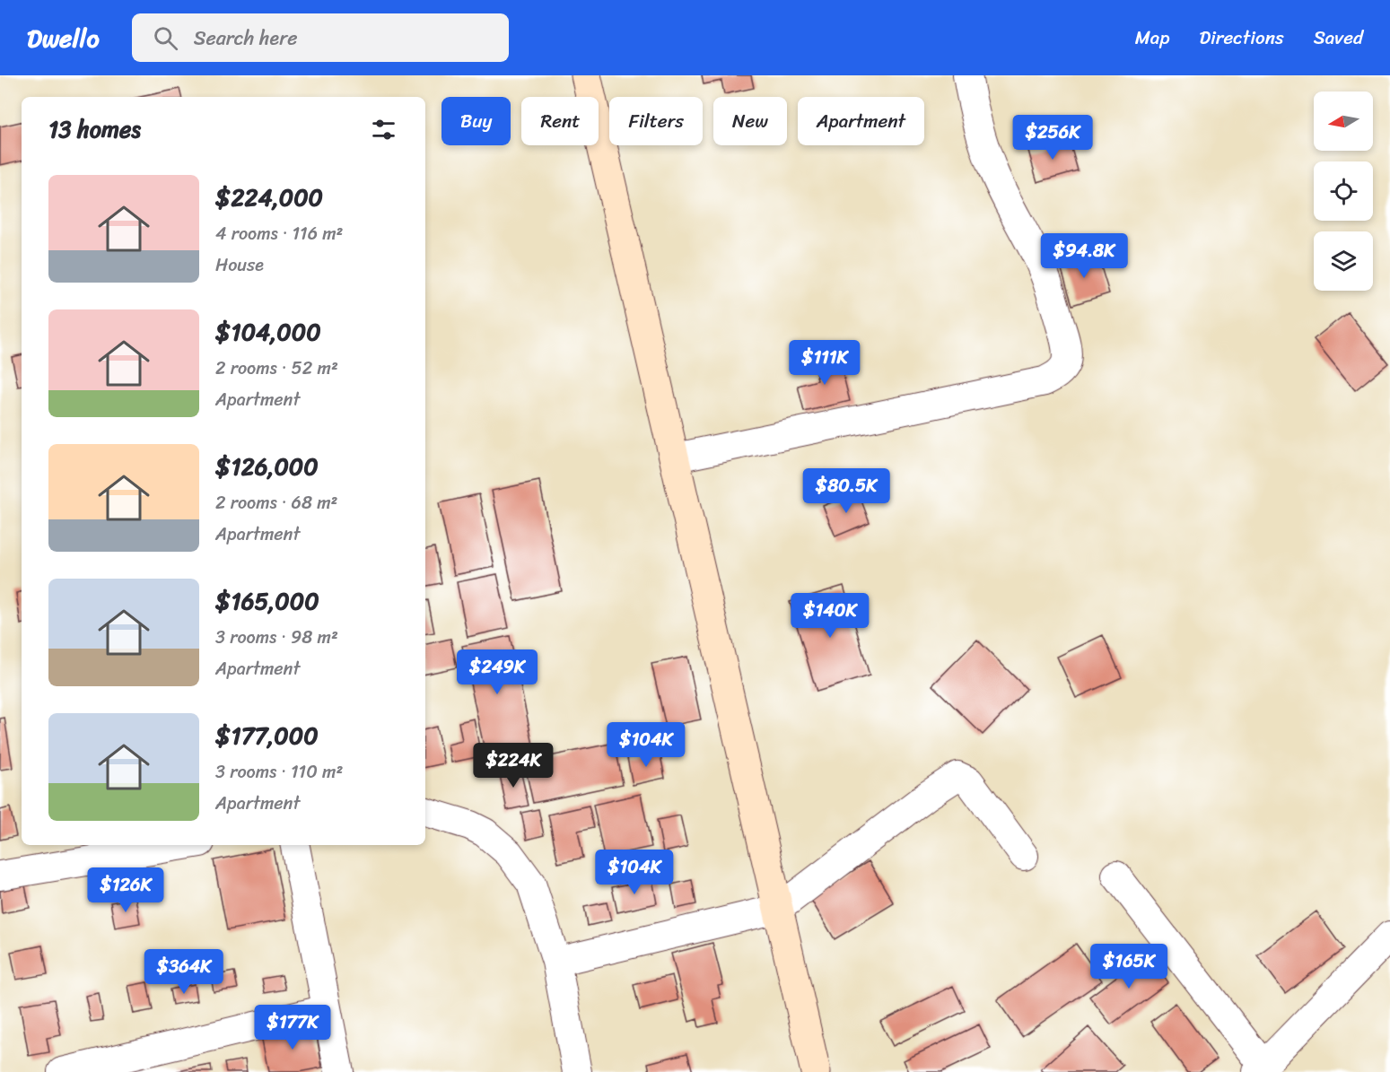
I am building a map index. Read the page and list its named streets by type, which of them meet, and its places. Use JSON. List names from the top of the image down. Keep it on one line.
{"north":"left","page":{"header":"Dwello","search":"Search here","nav":["Map","Directions","Saved"],"chip":["Buy","Rent","Filters","New","Apartment"],"heading":"13 homes","price":["$256K","$94.8K","$111K","$80.5K","$140K","$249K","$104K","$224K","$104K","$126K","$165K","$364K","$177K"],"list":[{"name":"$224,000","note":"4 rooms · 116 m² · House"},{"name":"$104,000","note":"2 rooms · 52 m² · Apartment"},{"name":"$126,000","note":"2 rooms · 68 m² · Apartment"},{"name":"$165,000","note":"3 rooms · 98 m² · Apartment"},{"name":"$177,000","note":"3 rooms · 110 m² · Apartment"}]}}
